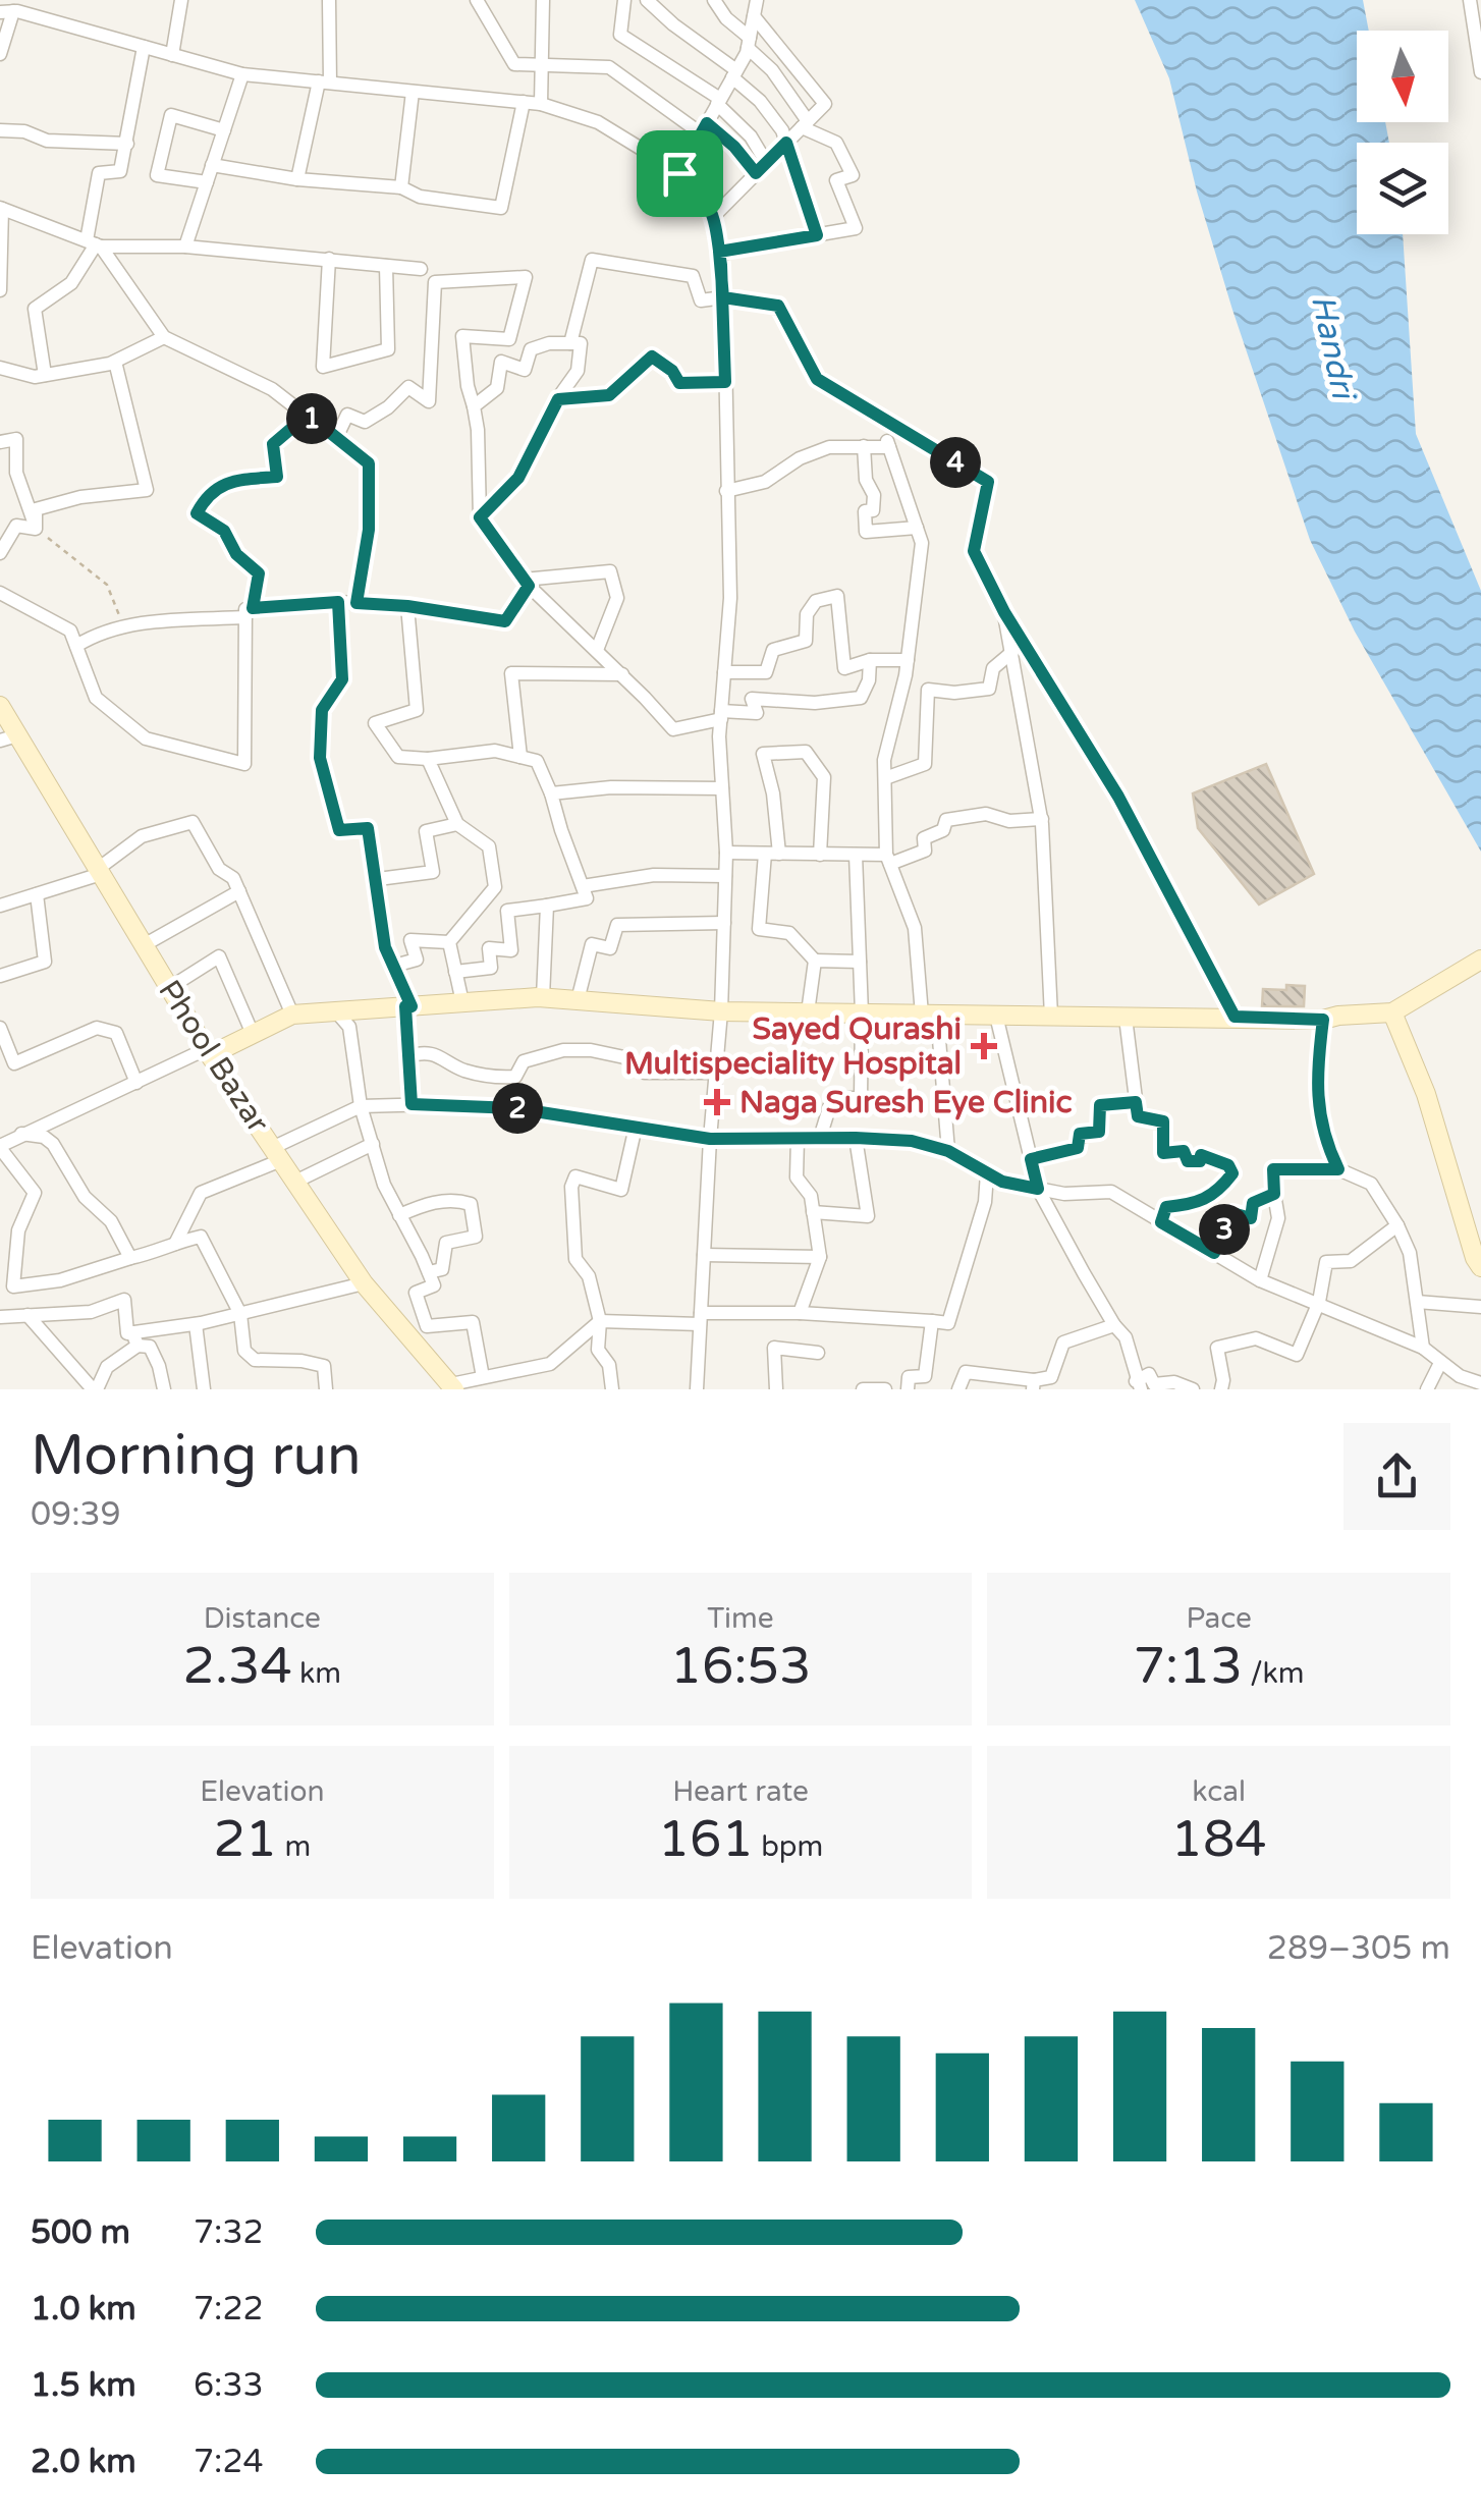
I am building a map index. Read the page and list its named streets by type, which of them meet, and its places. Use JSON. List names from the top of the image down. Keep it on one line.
{"streets":{"street":["Phool Bazar"]},"water":["Handri"],"places":{"health":["Sayed Qurashi Multispeciality Hospital","Naga Suresh Eye Clinic"]},"north":"bottom","page":{"pins":["1","4","2","3"],"heading":["Morning run","09:39"],"stats":[["Distance","2.34 km"],["Time","16:53"],["Pace","7:13 /km"],["Elevation","21 m"],["Heart rate","161 bpm"],["kcal","184"]],"chart":["Elevation","289–305 m"],"list":[{"name":"500 m","note":"7:32"},{"name":"1.0 km","note":"7:22"},{"name":"1.5 km","note":"6:33"},{"name":"2.0 km","note":"7:24"}]}}
